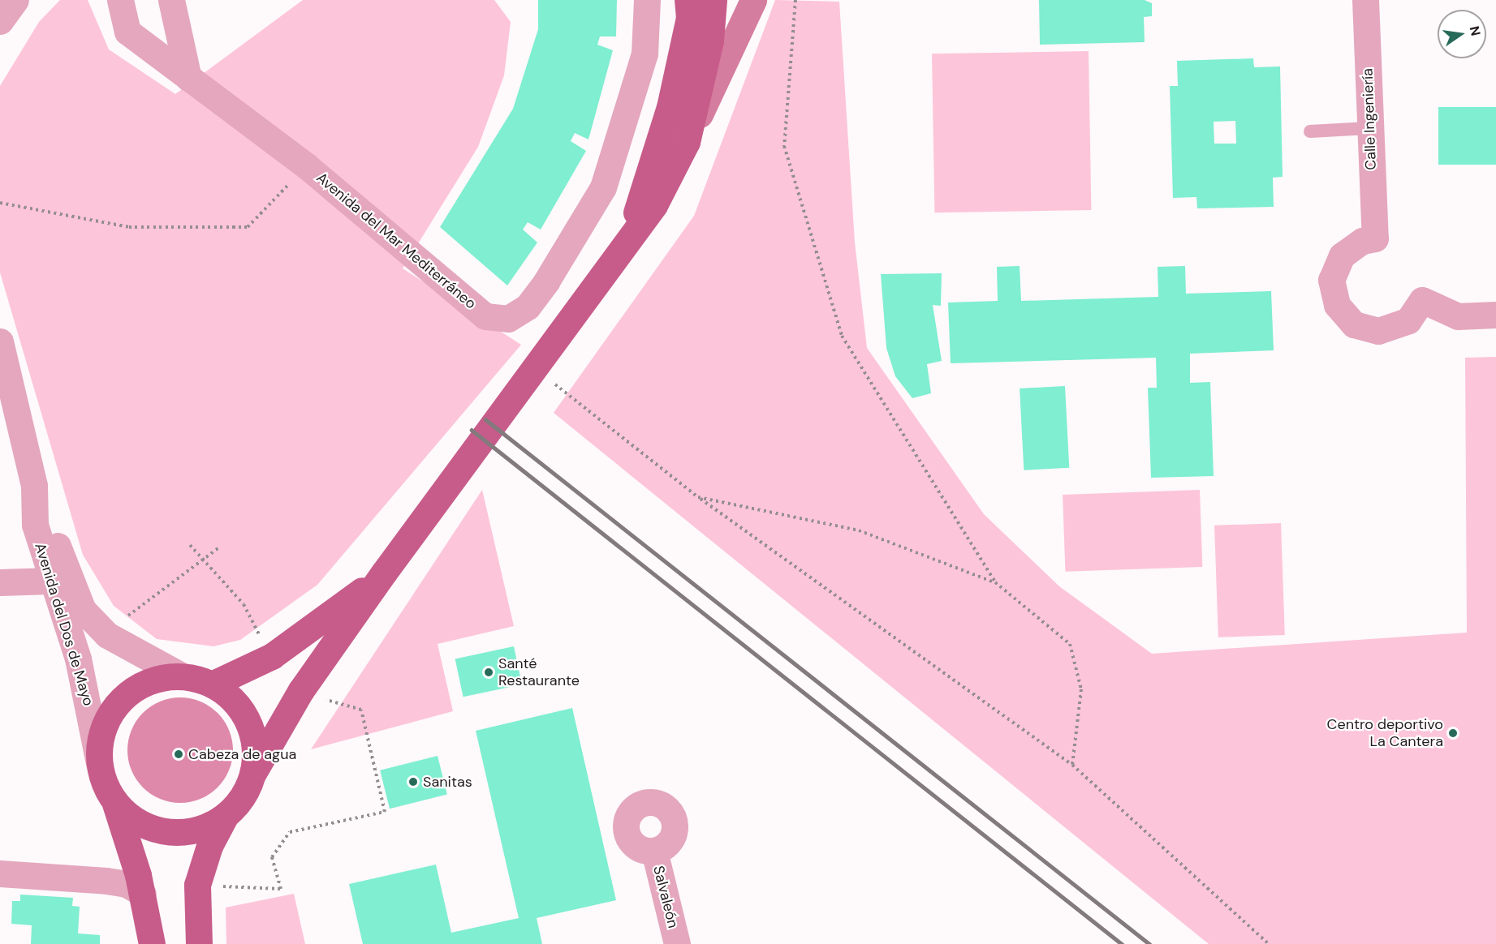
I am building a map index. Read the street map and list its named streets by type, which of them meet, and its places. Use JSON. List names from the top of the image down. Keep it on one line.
{"streets":{"street":["Calle Ingeniería","Avenida del Mar Mediterráneo","Avenida del Dos de Mayo","Salvaleón"]},"places":["Santé Restaurante","Centro deportivo La Cantera","Cabeza de agua","Sanitas"],"north":"right"}
